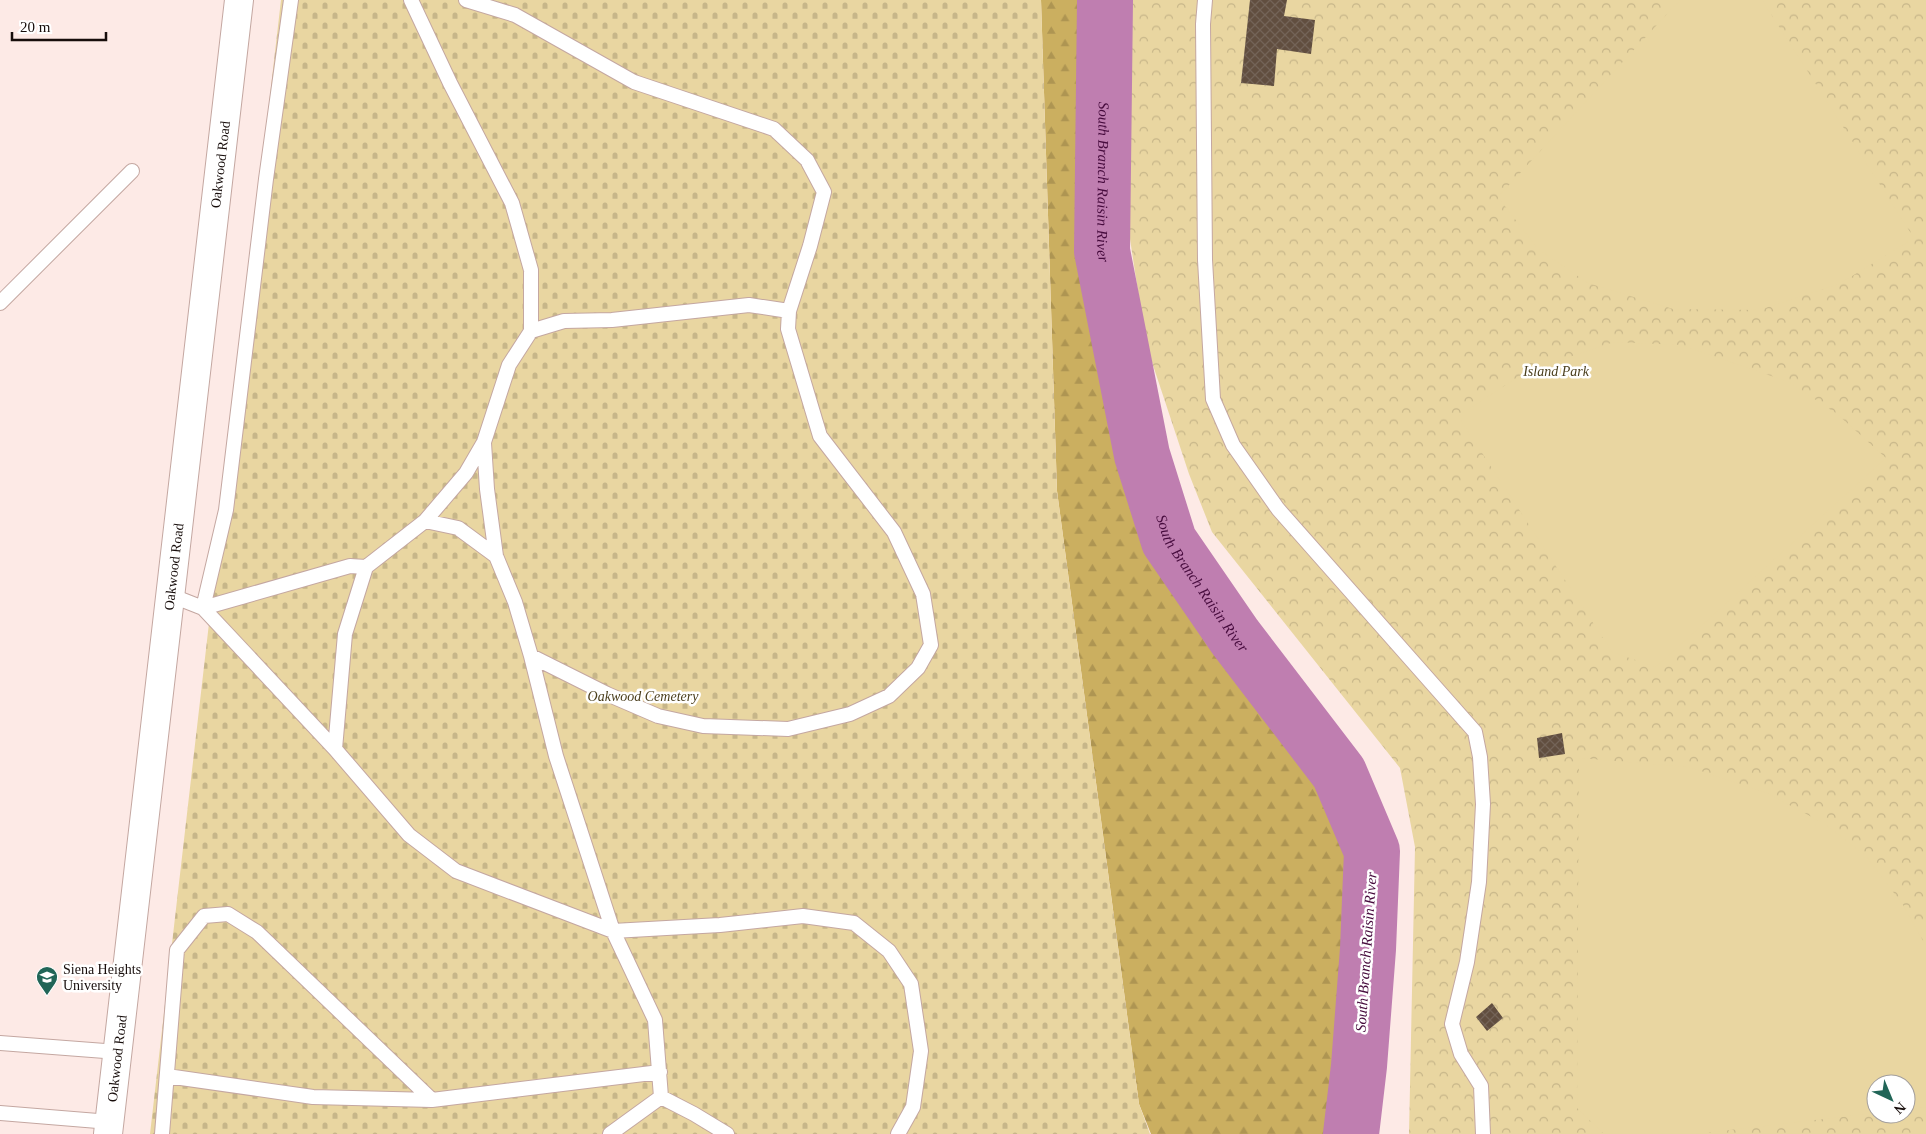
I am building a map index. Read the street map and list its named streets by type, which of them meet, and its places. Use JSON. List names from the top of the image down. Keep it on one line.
{"streets":{"street":["Oakwood Road"]},"water":["South Branch Raisin River"],"parks":["Island Park","Oakwood Cemetery"],"places":{"school or university":["Siena Heights University"]},"scale_bar":"20 m","north":"bottom right"}
